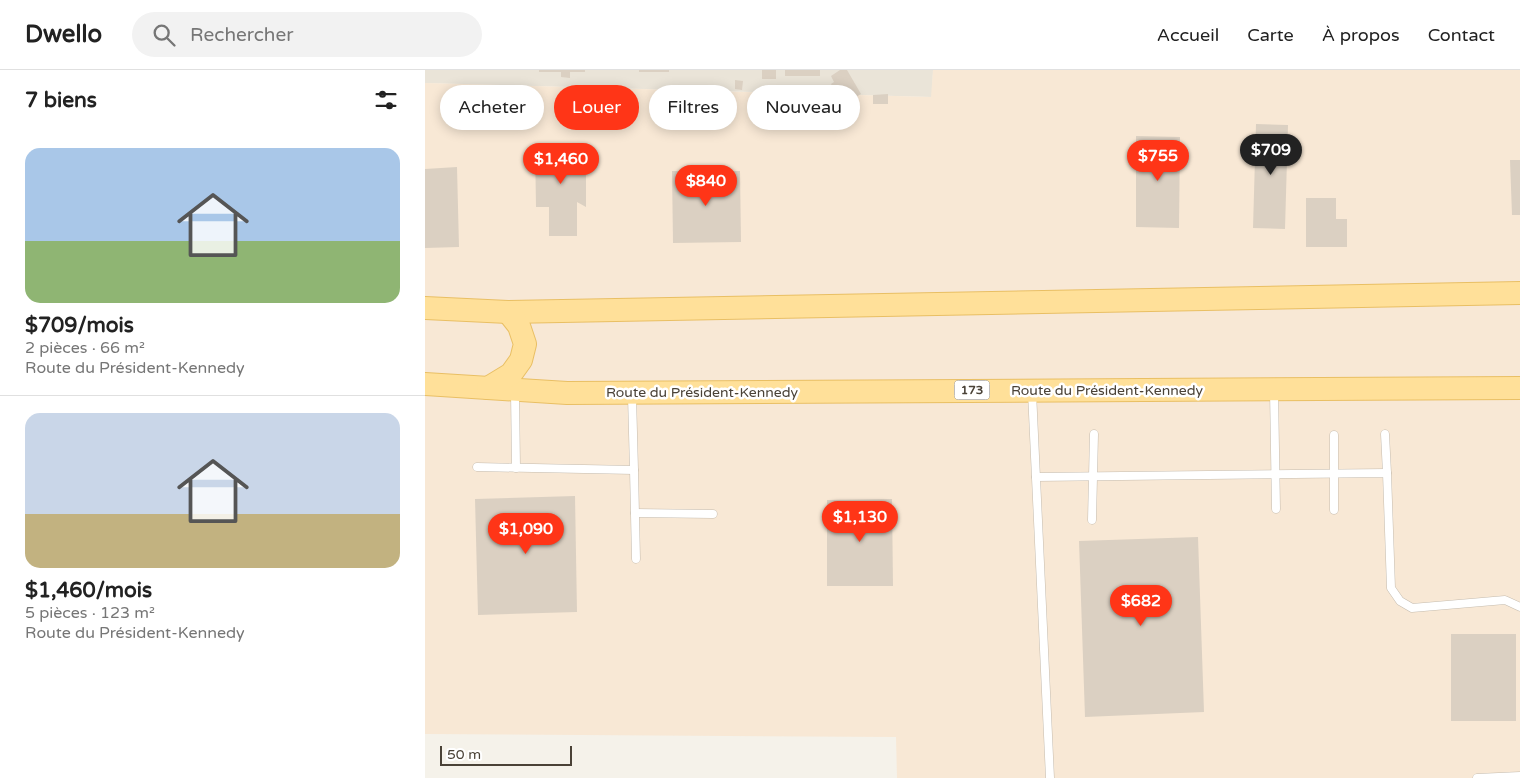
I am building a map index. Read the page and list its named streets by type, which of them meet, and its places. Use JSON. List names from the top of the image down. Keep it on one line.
{"streets":{"main road":["173","Route du Président-Kennedy"]},"scale_bar":"50 m","page":{"header":"Dwello","search":"Rechercher","nav":["Accueil","Carte","À propos","Contact"],"heading":"7 biens","chip":["Acheter","Louer","Filtres","Nouveau"],"list":[{"name":"$709/mois","note":"2 pièces · 66 m² · Route du Président-Kennedy"},{"name":"$1,460/mois","note":"5 pièces · 123 m² · Route du Président-Kennedy"}],"price":["$709","$755","$1,460","$840","$1,130","$1,090","$682"],"scale":"50 m"}}
